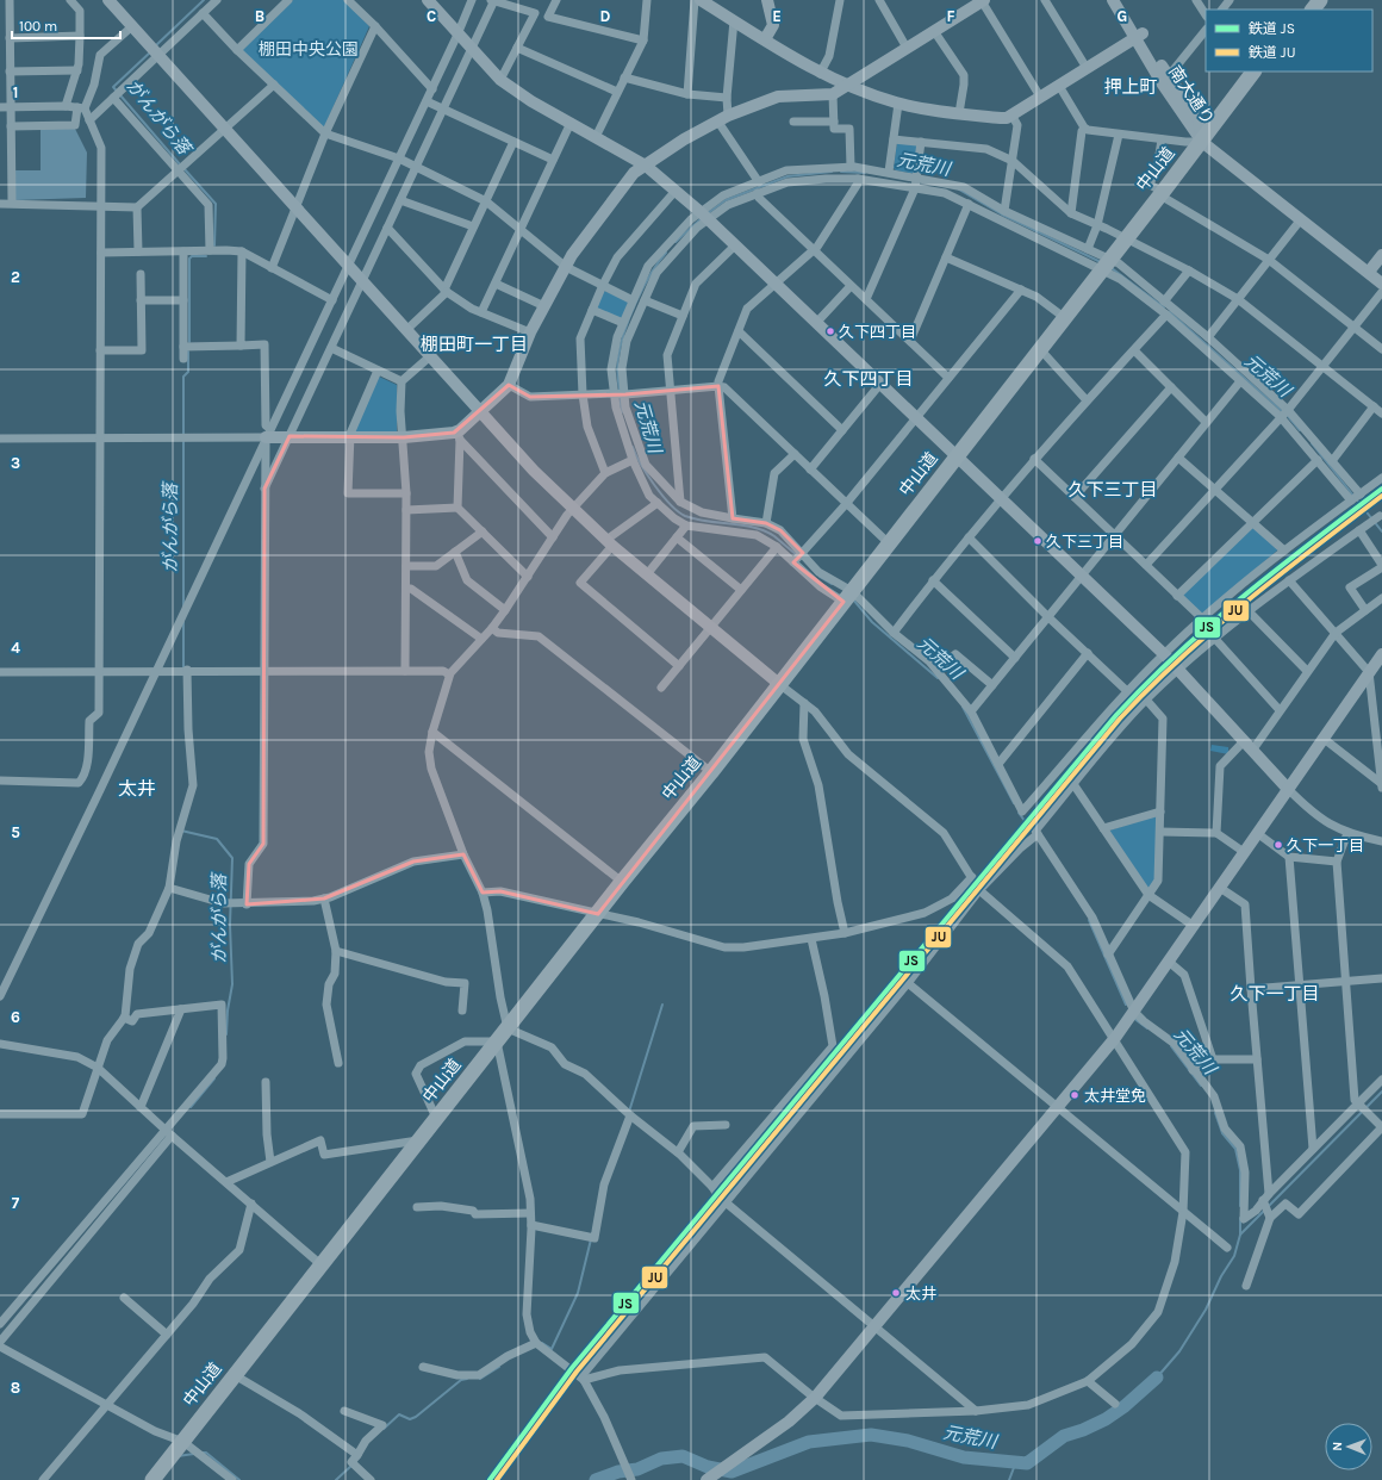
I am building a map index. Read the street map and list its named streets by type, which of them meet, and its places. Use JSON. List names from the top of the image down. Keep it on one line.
{"streets":{"highway":["中山道"],"street":["南大通り"]},"crossings":[["南大通り","中山道"]],"districts":["押上町","棚田町一丁目","久下四丁目","久下三丁目","太井","久下一丁目"],"water":["がんがら落","元荒川"],"parks":["棚田中央公園"],"places":["久下四丁目","久下三丁目","久下一丁目","太井堂免","太井"],"lines":["rail line JS","rail line JU"],"legend":["鉄道 JS","鉄道 JU"],"scale_bar":"100 m","north":"left","grid":{"columns":["B","C","D","E","F","G"],"rows":["1","2","3","4","5","6","7","8"]}}
